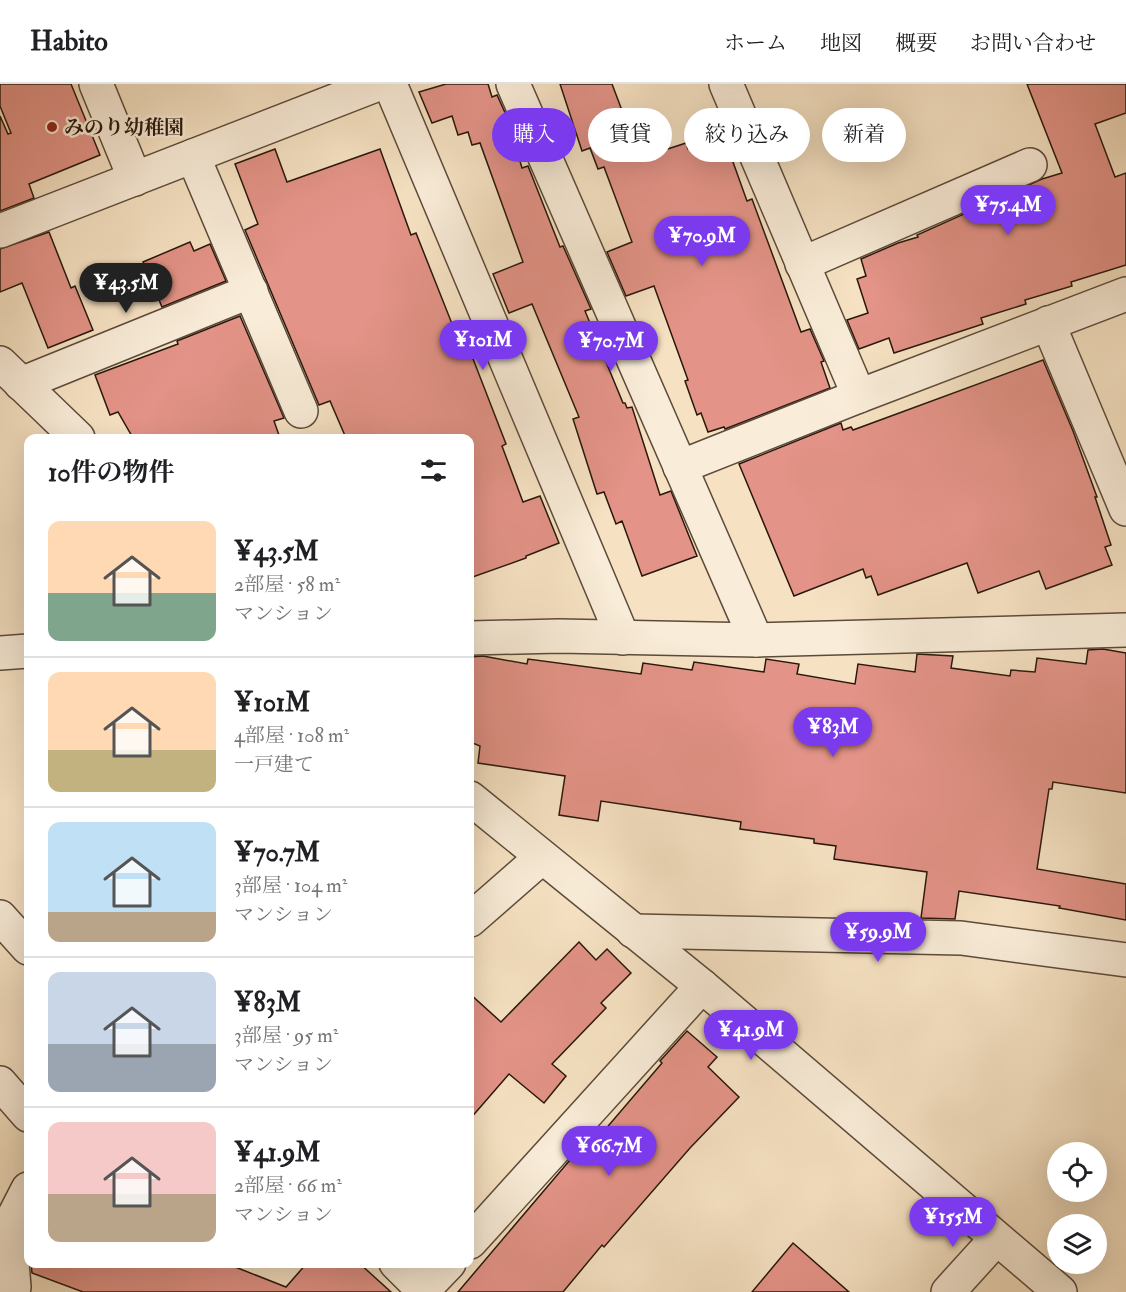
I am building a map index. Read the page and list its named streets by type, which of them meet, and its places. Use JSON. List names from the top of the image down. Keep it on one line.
{"places":["みのり幼稚園"],"page":{"header":"Habito","nav":["ホーム","地図","概要","お問い合わせ"],"chip":["購入","賃貸","絞り込み","新着"],"price":["¥75.4M","¥70.9M","¥43.5M","¥101M","¥70.7M","¥83M","¥59.9M","¥41.9M","¥66.7M","¥155M"],"heading":"10件の物件","list":[{"name":"¥43.5M","note":"2部屋 · 58 m² · マンション"},{"name":"¥101M","note":"4部屋 · 108 m² · 一戸建て"},{"name":"¥70.7M","note":"3部屋 · 104 m² · マンション"},{"name":"¥83M","note":"3部屋 · 95 m² · マンション"},{"name":"¥41.9M","note":"2部屋 · 66 m² · マンション"}]}}
